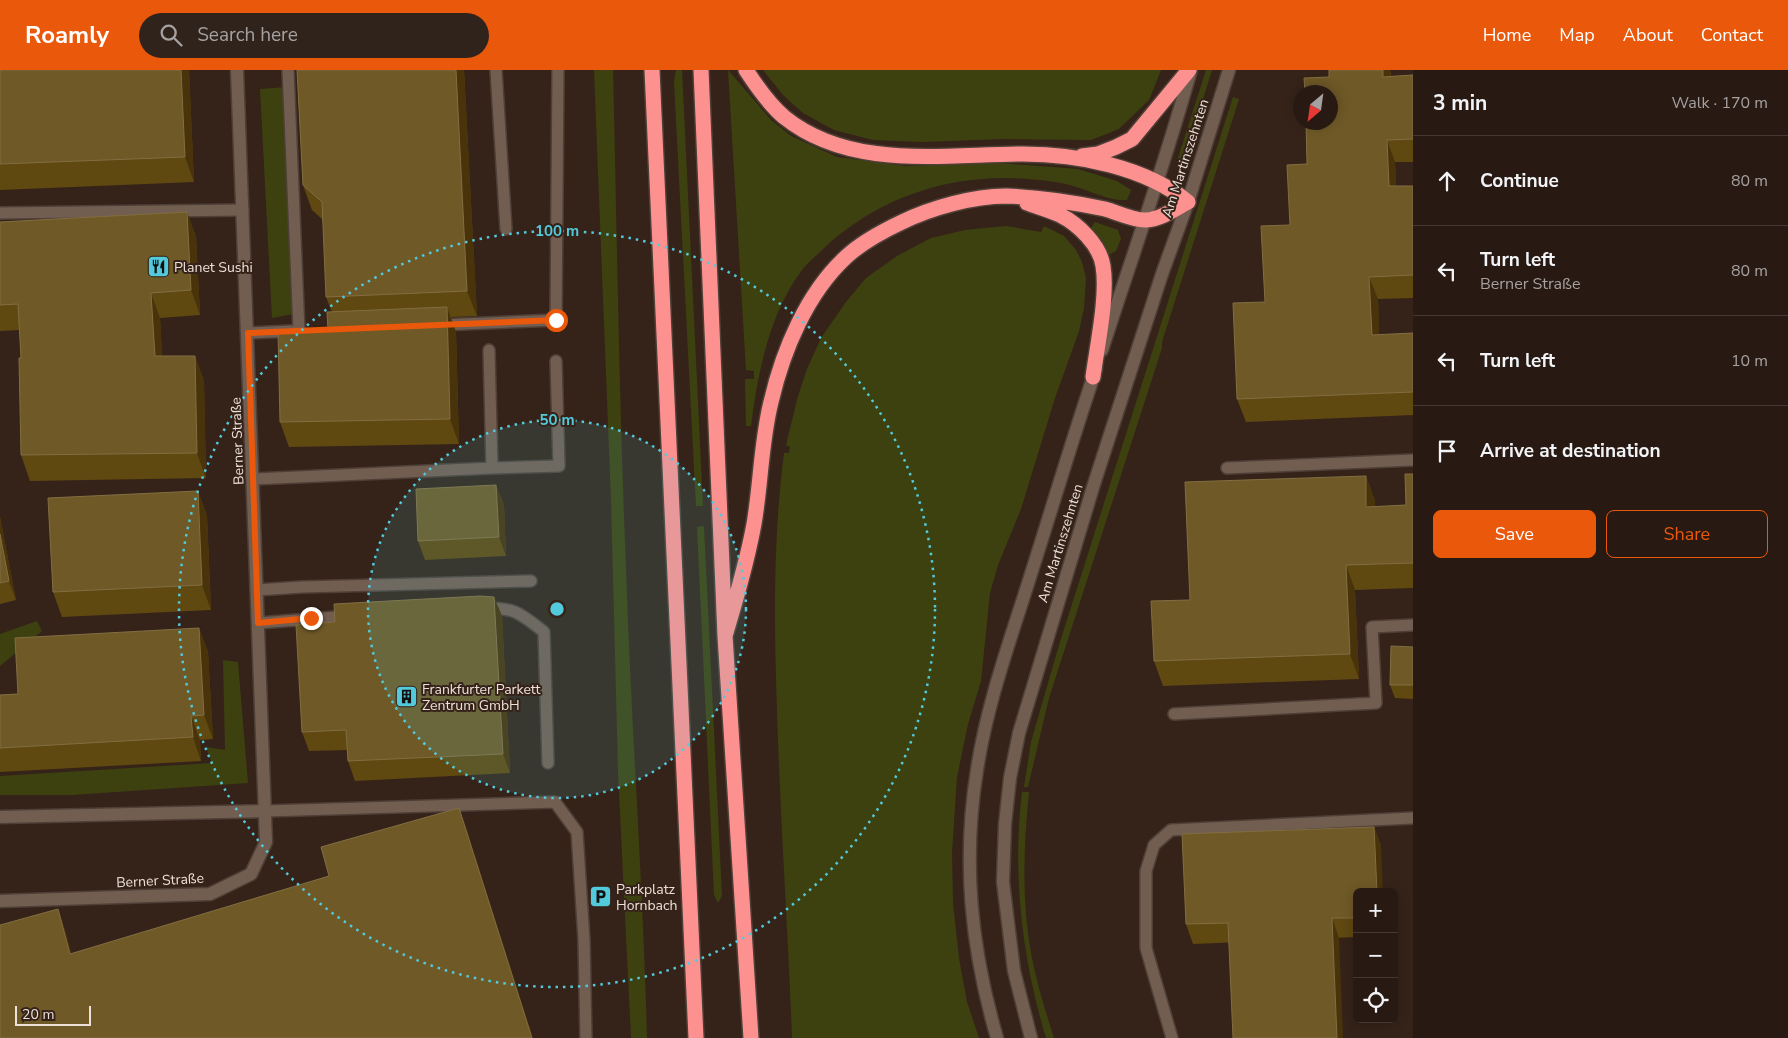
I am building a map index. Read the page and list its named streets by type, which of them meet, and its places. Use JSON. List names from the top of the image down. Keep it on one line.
{"streets":{"main road":["Am Martinszehnten","Berner Straße"]},"places":{"restaurant":["Planet Sushi"],"building":["Frankfurter Parkett Zentrum GmbH"],"parking":["Parkplatz Hornbach"]},"scale_bar":"20 m","north":"bottom left","page":{"header":"Roamly","search":"Search here","nav":["Home","Map","About","Contact"],"heading":["3 min","Walk · 170 m"],"list":[["Continue","80 m"],["Turn left","Berner Straße","80 m"],["Turn left","10 m"],"Arrive at destination"],"buttons":["Save","Share"],"map_buttons":["+","−"],"scale":"20 m"},"rings":["100 m","50 m"]}
